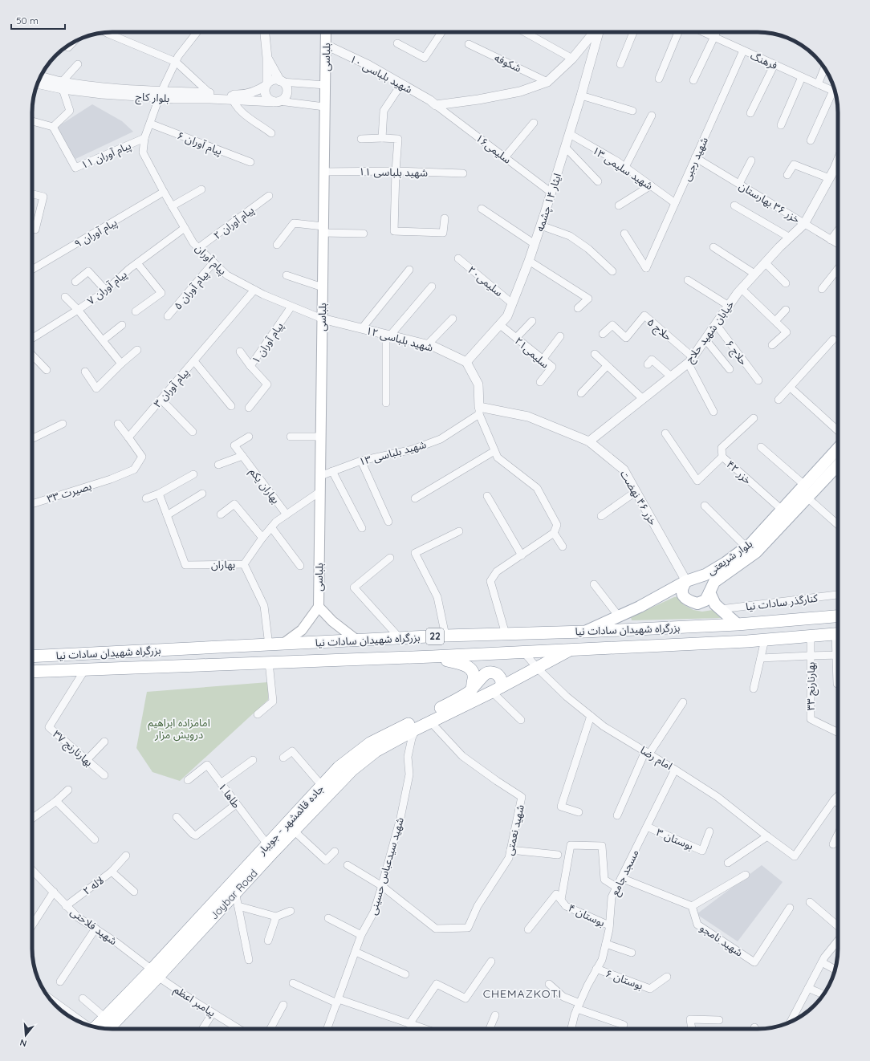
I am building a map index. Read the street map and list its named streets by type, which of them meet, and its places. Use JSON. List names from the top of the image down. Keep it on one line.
{"streets":{"highway":["بزرگراه شهیدان سادات نیا","22","جاده قائمشهر - جویبار","Joybar Road"],"main road":["بلباسی","بلوار شریعتی"],"street":["فرهنگ","شکوفه","شهید بلباسی ١٠","بلوار کاج","پیام آوران ۶","سلیمی۱۶","پیام آوران ۱۱","شهید رجبی","شهید سلیمی ۱۳","شهید بلباسی ١١","ایثار ۱۴ چشمه","خزر ۳۶ بهارستان","پیام آوران ۲","پیام آوران ۹","پیام آوران","سلیمی۲۰","پیام آوران ۷","پیام آوران ۵","حلاج ۵","خیابان شهید حلاج","شهید بلباسی ١٢","پیام آوران ۱","سلیمی۲۱","حلاج ۶","پیام آوران ۳","شهید بلباسی ١٣","خزر ۴۲","بهاران یکم","بصیرت ۳۳","خزر ۴۶ نهضت","بهاران","کنارگذر سادات نیا","بهارنارنج ۳۳","بهارنارنج ۳۷","امام رضا","طاها ۱","شهید نعمتی","بوستان ۳","شهید سیدعباس حسینی","مسجد جامع","لاله ۲","بوستان ۴","شهید فلاحتی","شهید نامجو","بوستان ۶","پیامبر اعظم"]},"crossings":[["بلباسی","شهید بلباسی ١٠"],["بلباسی","بلوار کاج"],["بلباسی","شهید بلباسی ١١"],["بلباسی","پیام آوران"],["بلباسی","شهید بلباسی ١٢"],["بلباسی","شهید بلباسی ١٣"],["بلباسی","بهاران"],["فرهنگ","شهید رجبی"],["شهید بلباسی ١٠","سلیمی۱۶"],["سلیمی۱۶","ایثار ۱۴ چشمه"],["پیام آوران ۱۱","پیام آوران"],["شهید رجبی","شهید سلیمی ۱۳"],["شهید رجبی","خزر ۳۶ بهارستان"],["شهید سلیمی ۱۳","ایثار ۱۴ چشمه"],["ایثار ۱۴ چشمه","سلیمی۲۰"],["ایثار ۱۴ چشمه","شهید بلباسی ١٢"],["ایثار ۱۴ چشمه","سلیمی۲۱"],["خزر ۳۶ بهارستان","خیابان شهید حلاج"],["پیام آوران ۲","پیام آوران"],["پیام آوران ۹","پیام آوران"],["پیام آوران","پیام آوران ۷"],["پیام آوران","پیام آوران ۵"],["پیام آوران","شهید بلباسی ١٢"],["پیام آوران","پیام آوران ۱"],["پیام آوران","پیام آوران ۳"],["حلاج ۵","خیابان شهید حلاج"],["خیابان شهید حلاج","حلاج ۶"],["خیابان شهید حلاج","خزر ۴۶ نهضت"],["پیام آوران ۳","بصیرت ۳۳"],["شهید بلباسی ١٣","خزر ۴۶ نهضت"],["خزر ۴۲","بلوار شریعتی"],["بهاران یکم","بهاران"],["خزر ۴۶ نهضت","بلوار شریعتی"],["بلوار شریعتی","کنارگذر سادات نیا"],["بلوار شریعتی","بزرگراه شهیدان سادات نیا"],["بزرگراه شهیدان سادات نیا","بهارنارنج ۳۳"],["بزرگراه شهیدان سادات نیا","بهارنارنج ۳۷"],["بزرگراه شهیدان سادات نیا","امام رضا"],["بزرگراه شهیدان سادات نیا","Joybar Road"],["امام رضا","مسجد جامع"],["امام رضا","Joybar Road"],["طاها ۱","جاده قائمشهر - جویبار"],["جاده قائمشهر - جویبار","Joybar Road"],["جاده قائمشهر - جویبار","شهید فلاحتی"],["جاده قائمشهر - جویبار","پیامبر اعظم"],["شهید نعمتی","شهید سیدعباس حسینی"],["شهید نعمتی","Joybar Road"],["بوستان ۳","مسجد جامع"],["شهید سیدعباس حسینی","Joybar Road"],["مسجد جامع","بوستان ۴"],["مسجد جامع","بوستان ۶"],["لاله ۲","شهید فلاحتی"],["Joybar Road","شهید فلاحتی"],["Joybar Road","پیامبر اعظم"],["شهید فلاحتی","پیامبر اعظم"]],"districts":["CHEMAZKOTI"],"parks":["امامزاده ابراهیم درویش مزار"],"scale_bar":"50 m","north":"bottom"}
